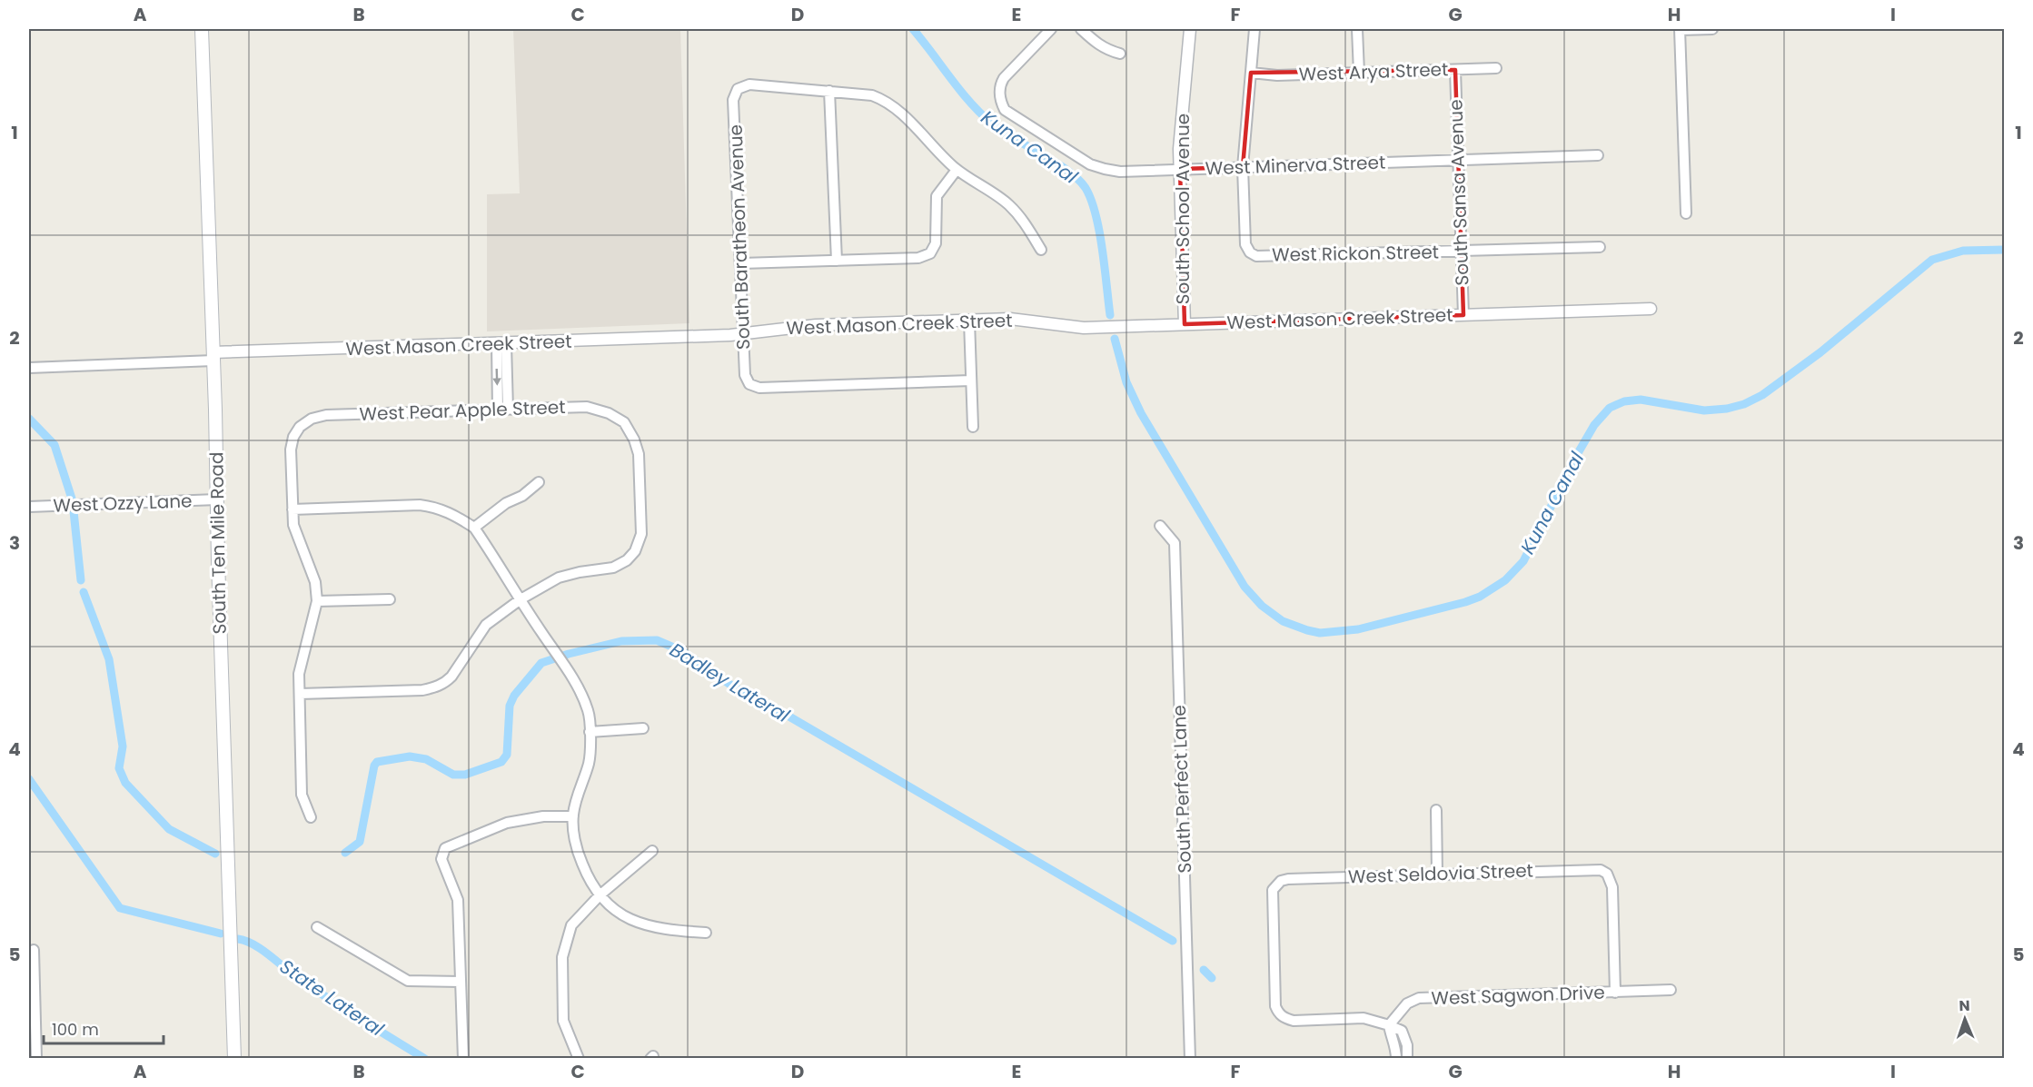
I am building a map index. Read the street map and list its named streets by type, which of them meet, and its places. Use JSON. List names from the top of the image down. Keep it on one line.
{"streets":{"main road":["South Ten Mile Road"],"street":["West Arya Street","West Minerva Street","South Sansa Avenue","South School Avenue","South Baratheon Avenue","West Rickon Street","West Mason Creek Street","West Pear Apple Street","West Ozzy Lane","South Perfect Lane","West Seldovia Street","West Sagwon Drive"]},"crossings":[["West Arya Street","South Sansa Avenue"],["West Minerva Street","South Sansa Avenue"],["West Minerva Street","South School Avenue"],["West Minerva Street","West Rickon Street"],["South Sansa Avenue","West Rickon Street"],["South Sansa Avenue","West Mason Creek Street"],["South School Avenue","West Mason Creek Street"],["South Baratheon Avenue","West Mason Creek Street"],["West Mason Creek Street","South Ten Mile Road"],["West Ozzy Lane","South Ten Mile Road"],["West Seldovia Street","West Sagwon Drive"]],"water":["Kuna Canal","Badley Lateral","State Lateral"],"scale_bar":"100 m","north":"top","grid":{"columns":["A","B","C","D","E","F","G","H","I"],"rows":["1","2","3","4","5"]}}
